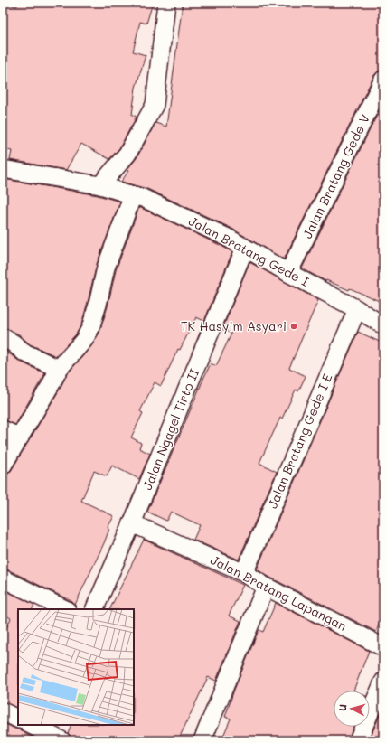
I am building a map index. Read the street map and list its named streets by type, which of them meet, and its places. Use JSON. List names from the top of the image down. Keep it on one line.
{"streets":{"street":["Jalan Bratang Gede V","Jalan Bratang Gede I","Jalan Ngagel Tirto II","Jalan Bratang Gede I E","Jalan Bratang Lapangan"]},"crossings":[["Jalan Bratang Gede V","Jalan Bratang Gede I"],["Jalan Bratang Gede I","Jalan Ngagel Tirto II"],["Jalan Bratang Gede I","Jalan Bratang Gede I E"],["Jalan Ngagel Tirto II","Jalan Bratang Lapangan"],["Jalan Bratang Gede I E","Jalan Bratang Lapangan"]],"places":["TK Hasyim Asyari"],"north":"left"}
